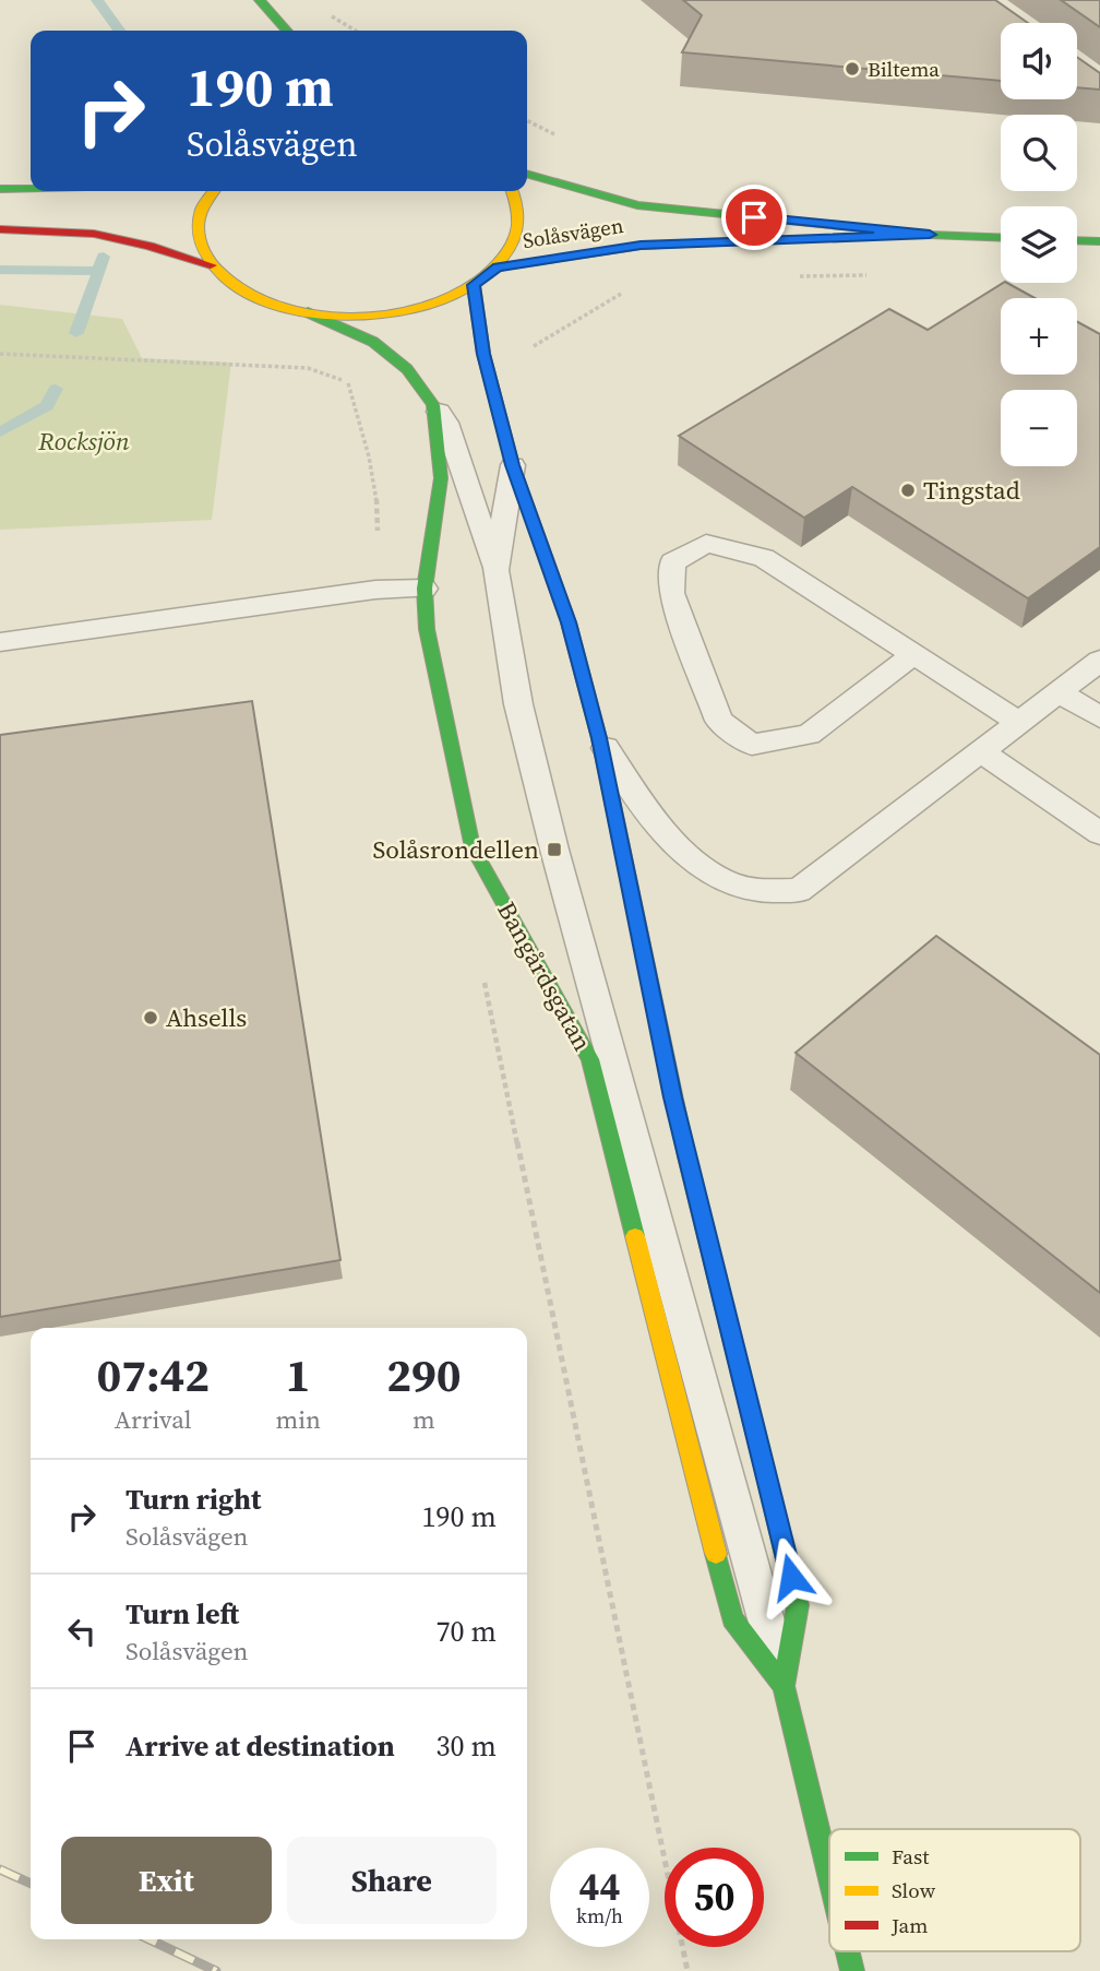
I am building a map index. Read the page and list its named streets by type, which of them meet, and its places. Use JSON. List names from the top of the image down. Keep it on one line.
{"streets":{"main road":["Solåsvägen","Bangårdsgatan"]},"parks":["Rocksjön"],"places":{"other":["Biltema","Tingstad","Ahsells"],"transit":["Solåsrondellen"]},"legend":["Fast","Slow","Jam"],"page":{"map_buttons":["+","−"],"turn":["190 m","Solåsvägen"],"eta":["07:42","Arrival","1","min","290","m"],"list":[{"name":"Turn right","note":"Solåsvägen","value":"190 m"},{"name":"Turn left","note":"Solåsvägen","value":"70 m"},{"name":"Arrive at destination","value":"30 m"}],"buttons":["Exit","Share"],"speed":"44 km/h","limit":"50"}}
